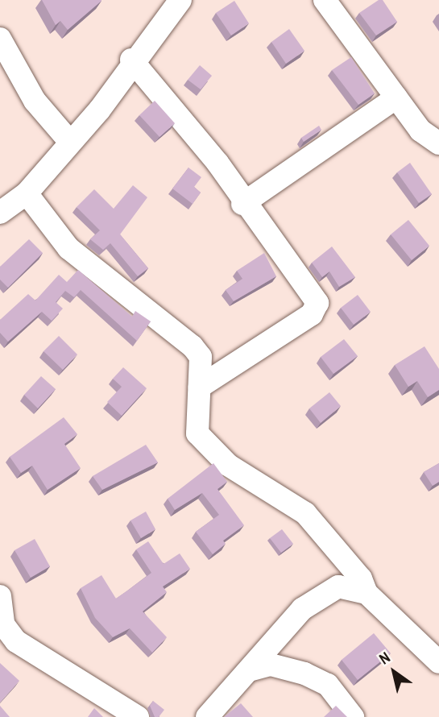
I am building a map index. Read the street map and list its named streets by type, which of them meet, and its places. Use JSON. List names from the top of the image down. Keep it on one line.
{"north":"top left"}
